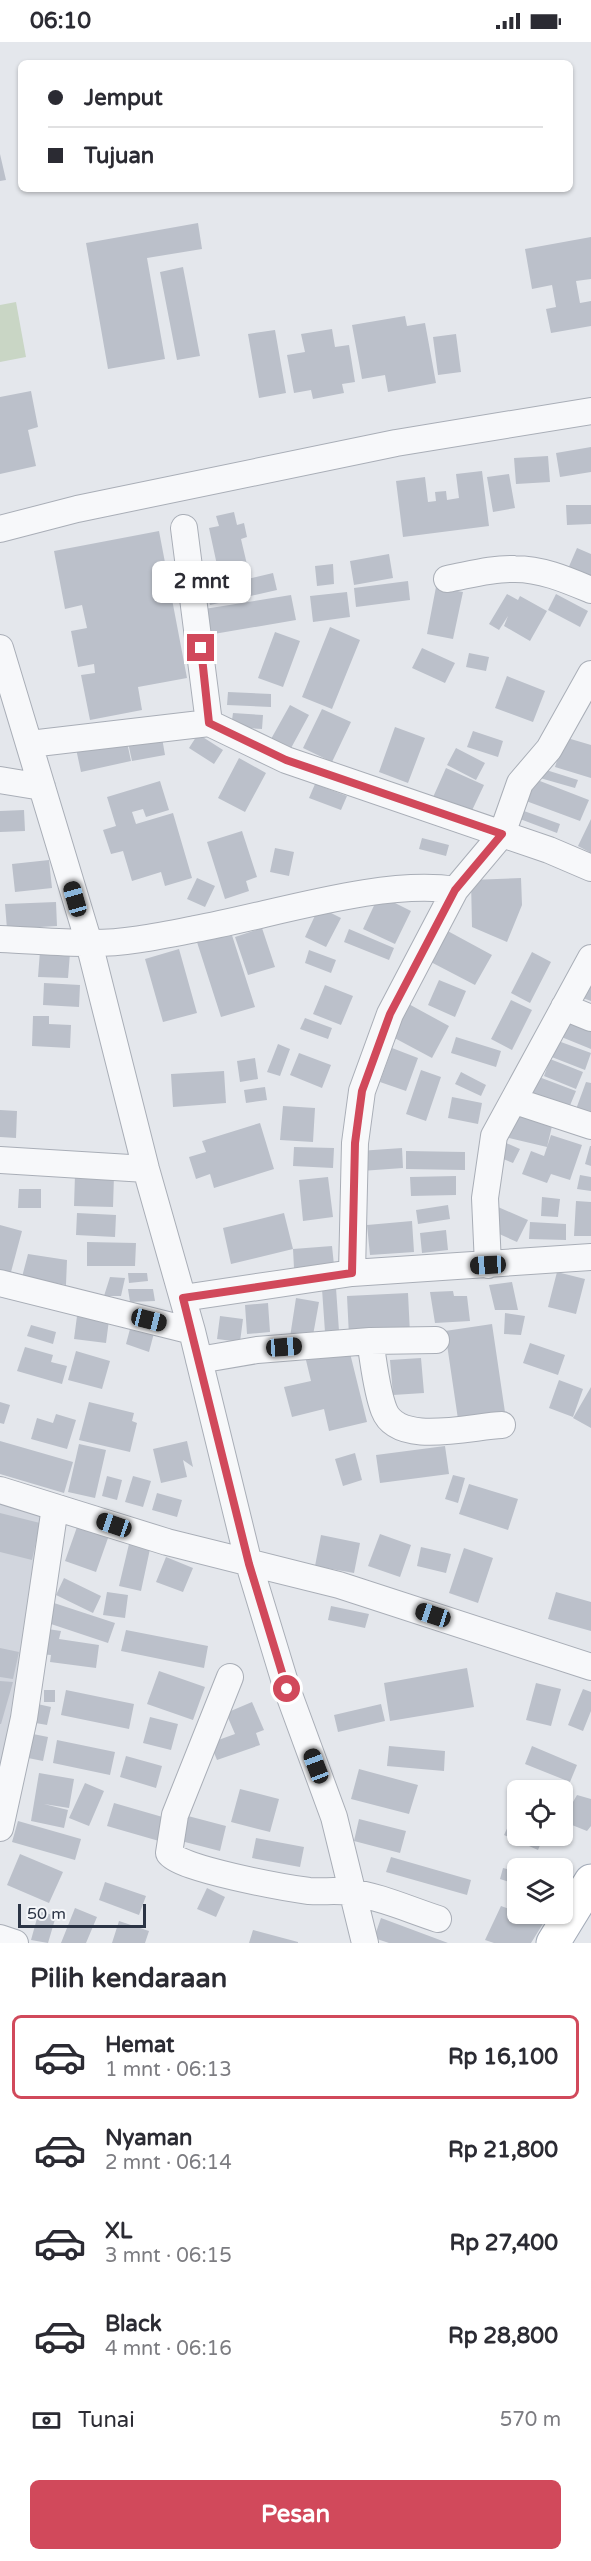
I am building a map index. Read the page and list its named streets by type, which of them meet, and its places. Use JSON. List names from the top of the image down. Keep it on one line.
{"scale_bar":"50 m","page":{"status":"06:10","banner":["Jemput","Tujuan"],"bubble":"2 mnt","scale":"50 m","heading":"Pilih kendaraan","list":[{"name":"Hemat","note":"1 mnt · 06:13","value":"Rp 16,100"},{"name":"Nyaman","note":"2 mnt · 06:14","value":"Rp 21,800"},{"name":"XL","note":"3 mnt · 06:15","value":"Rp 27,400"},{"name":"Black","note":"4 mnt · 06:16","value":"Rp 28,800"}],"pay":["Tunai","570 m"],"buttons":"Pesan"}}
